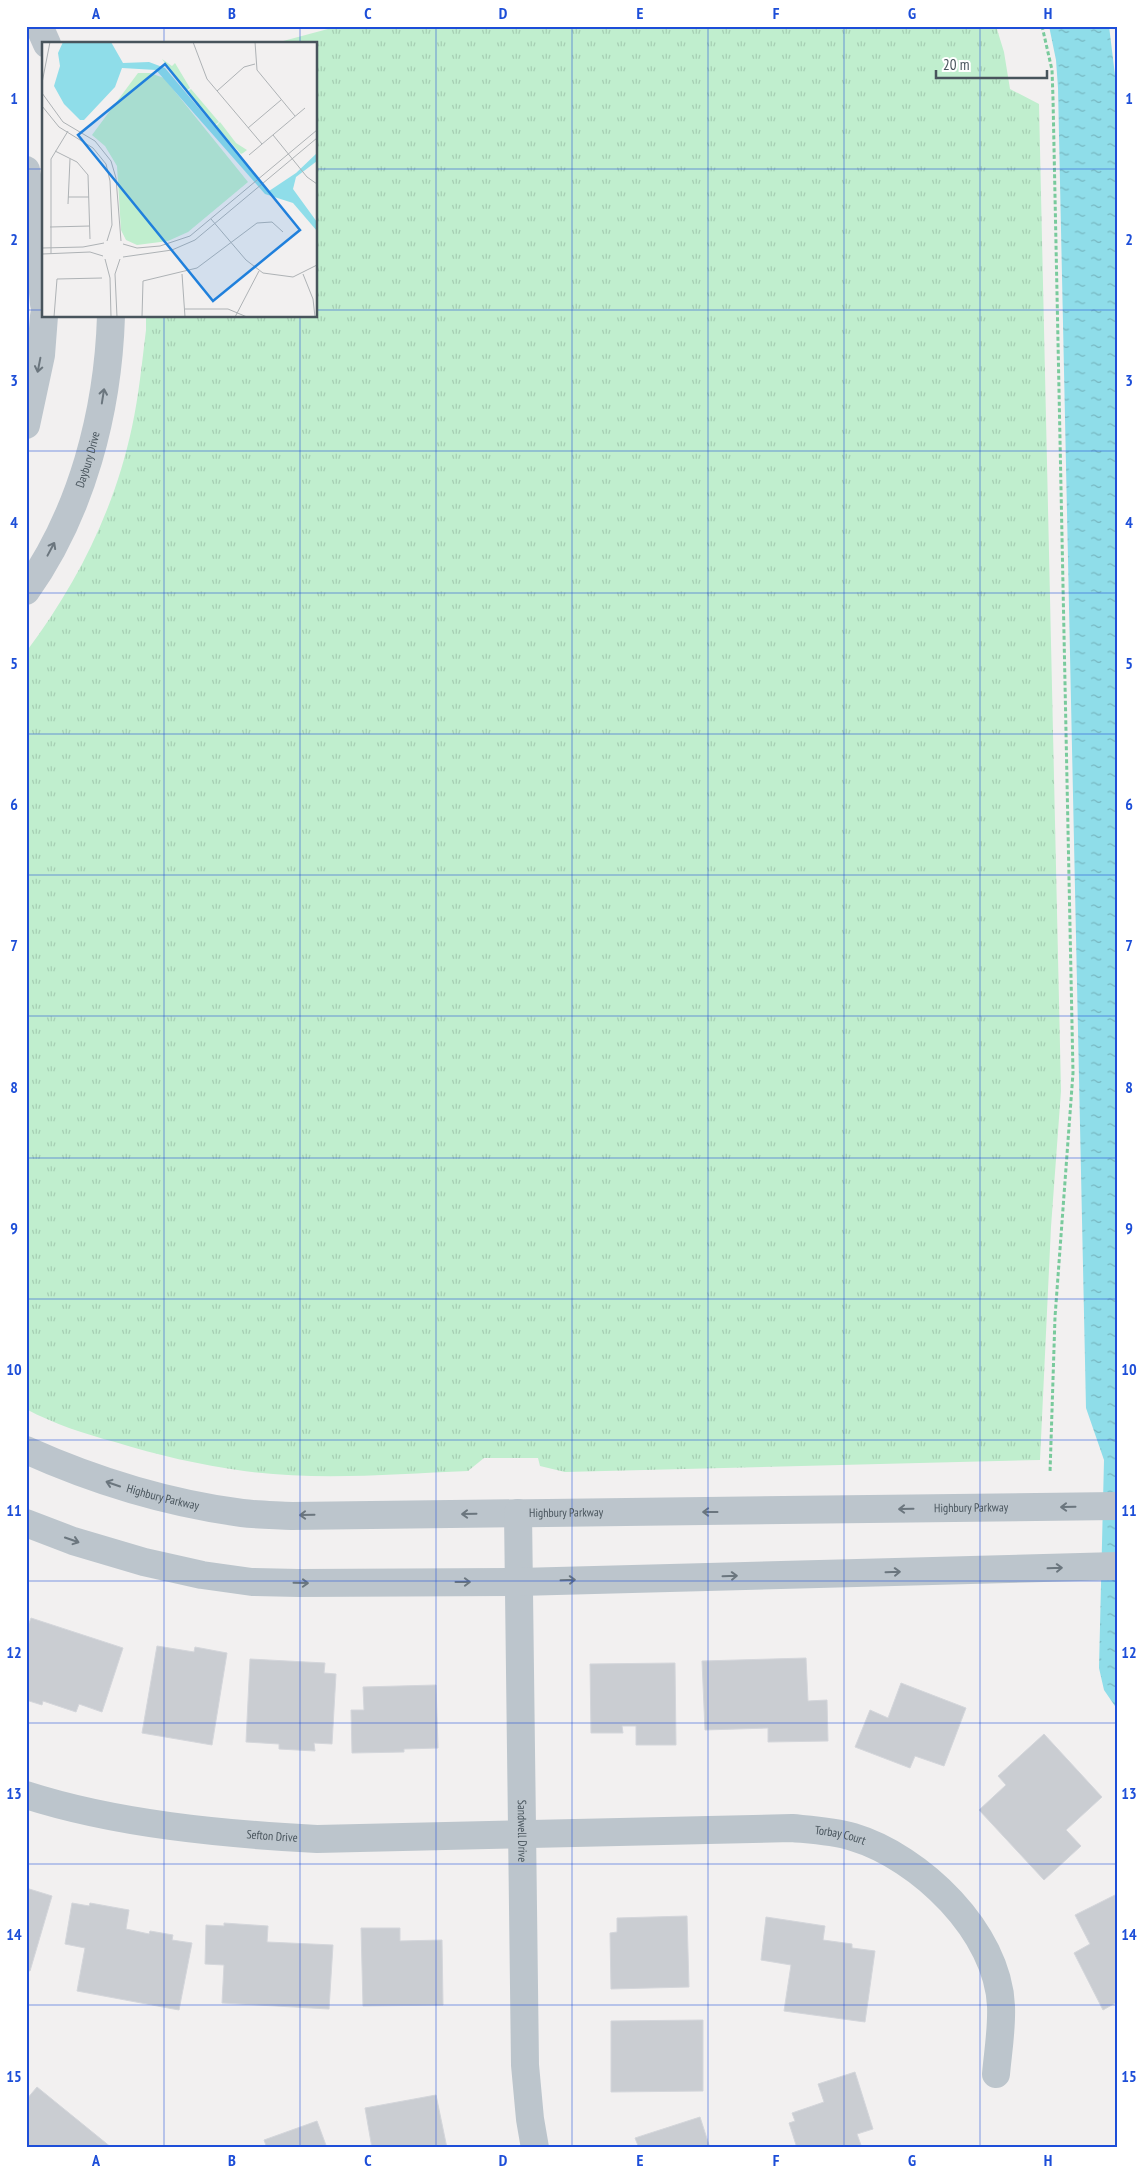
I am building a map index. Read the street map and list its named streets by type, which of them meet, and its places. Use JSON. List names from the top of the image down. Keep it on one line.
{"streets":{"street":["Daybury Drive","Highbury Parkway","Sandwell Drive","Sefton Drive","Torbay Court"]},"crossings":[["Highbury Parkway","Sandwell Drive"],["Sandwell Drive","Sefton Drive"],["Sandwell Drive","Torbay Court"],["Sefton Drive","Torbay Court"]],"scale_bar":"20 m","grid":{"columns":["A","B","C","D","E","F","G","H"],"rows":["1","2","3","4","5","6","7","8","9","10","11","12","13","14","15"]}}
